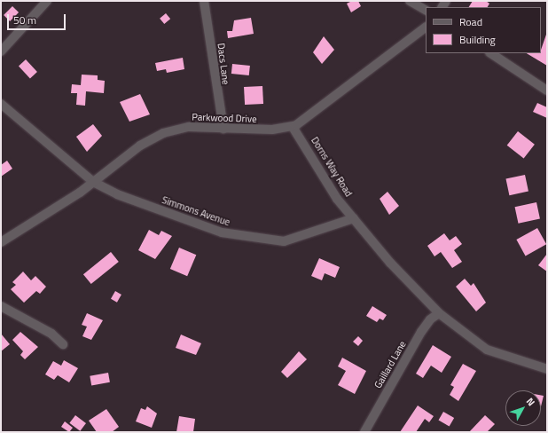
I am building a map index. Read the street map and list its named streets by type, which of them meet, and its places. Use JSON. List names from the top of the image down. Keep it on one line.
{"streets":{"street":["Dacs Lane","Parkwood Drive","Dorns Way Road","Simmons Avenue","Gaillard Lane"]},"crossings":[["Dacs Lane","Parkwood Drive"],["Parkwood Drive","Dorns Way Road"],["Parkwood Drive","Simmons Avenue"],["Dorns Way Road","Simmons Avenue"]],"legend":["Road","Building"],"scale_bar":"50 m","north":"top right"}
